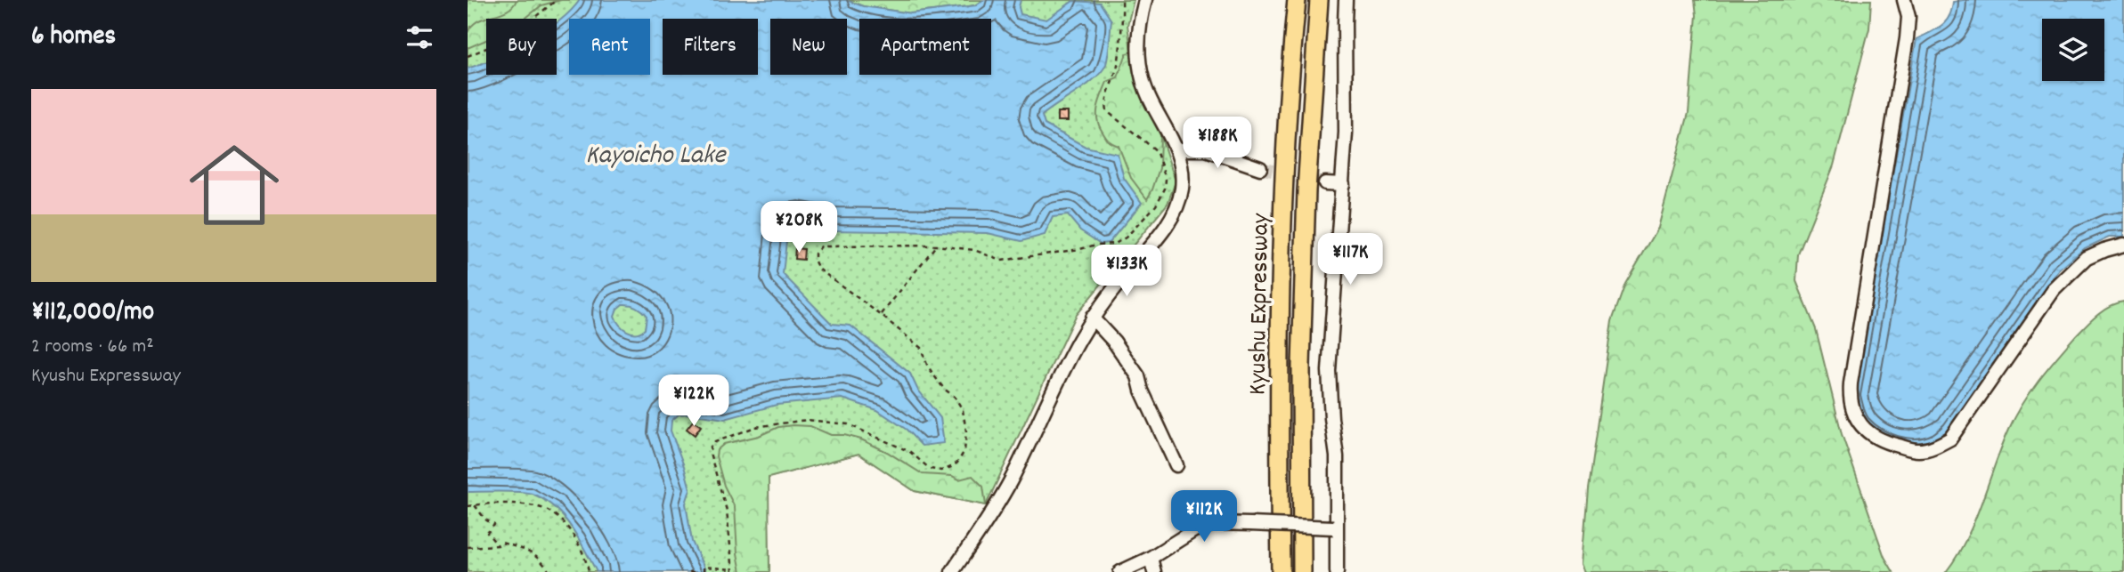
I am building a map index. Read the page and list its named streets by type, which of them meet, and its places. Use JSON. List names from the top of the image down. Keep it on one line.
{"streets":{"highway":["Kyushu Expressway"]},"water":["Kayoicho Lake"],"page":{"heading":"6 homes","chip":["Buy","Rent","Filters","New","Apartment"],"list":[{"name":"¥112,000/mo","note":"2 rooms · 66 m² · Kyushu Expressway"}],"price":["¥188K","¥208K","¥117K","¥133K","¥122K","¥112K"]}}
